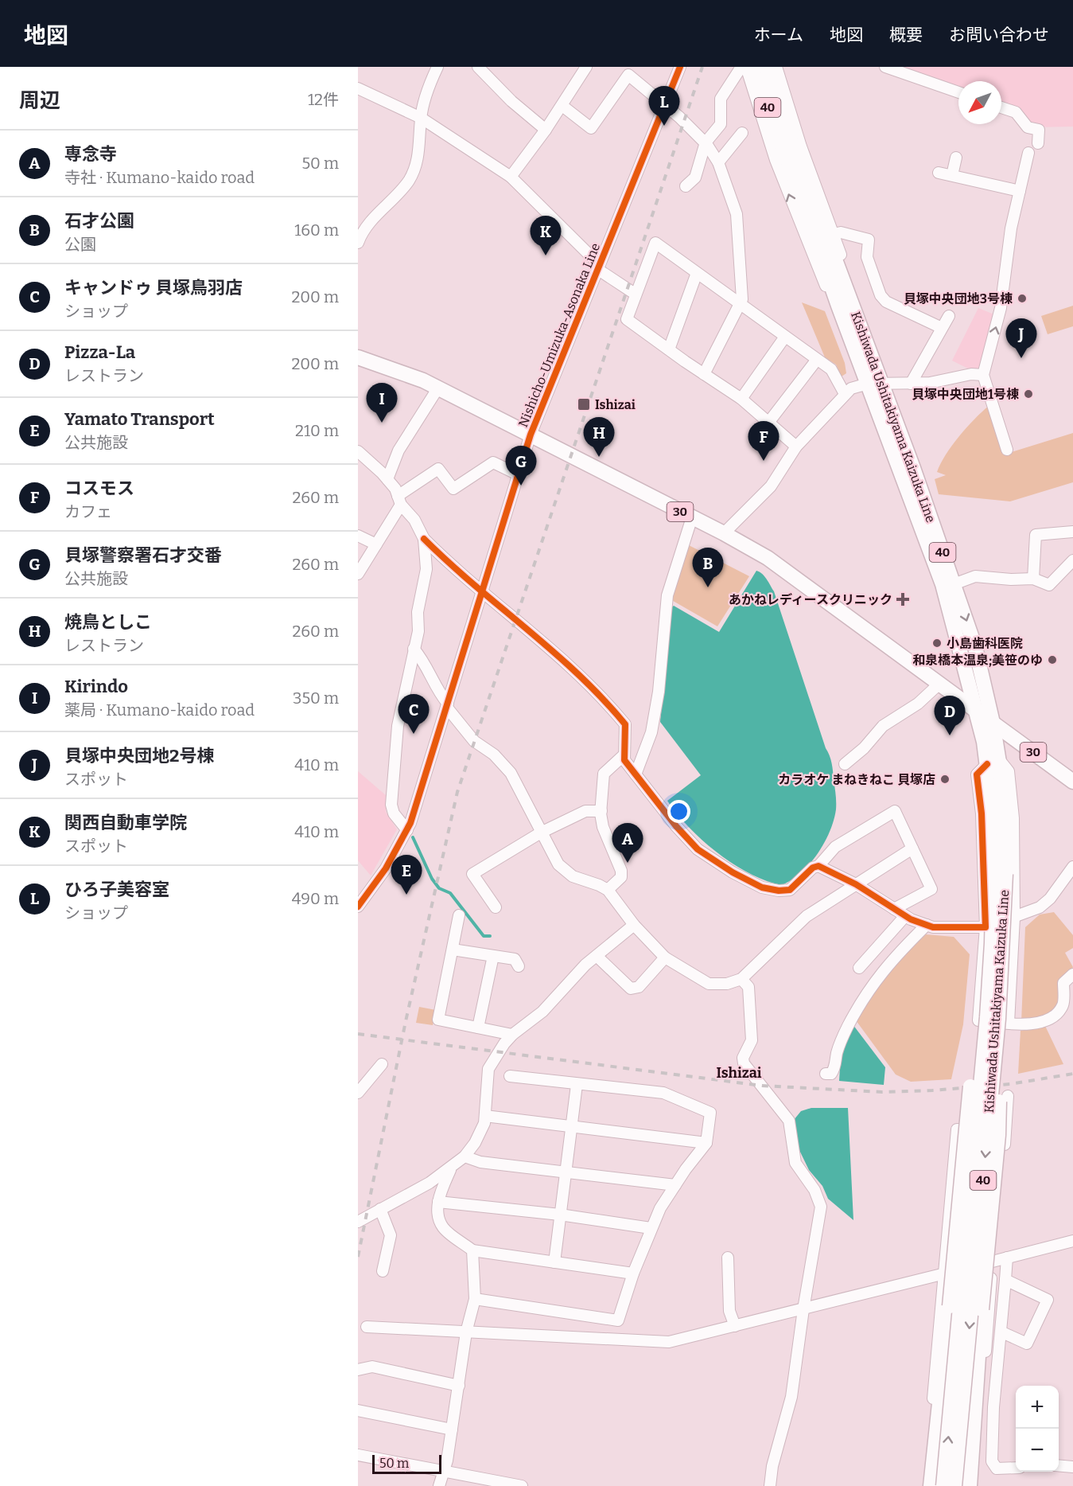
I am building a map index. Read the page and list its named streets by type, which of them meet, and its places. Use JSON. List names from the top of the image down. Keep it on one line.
{"streets":{"main road":["40","Kishiwada Ushitakiyama Kaizuka Line","30"],"street":["Nishicho-Umizuka-Asonaka Line"]},"crossings":[["Nishicho-Umizuka-Asonaka Line","30"],["Kishiwada Ushitakiyama Kaizuka Line","30"]],"districts":["Ishizai"],"places":{"other":["貝塚中央団地3号棟","貝塚中央団地1号棟","小島歯科医院","和泉橋本温泉;美笹のゆ","カラオケ まねきねこ 貝塚店"],"transit":["Ishizai"],"health":["あかねレディースクリニック"]},"scale_bar":"50 m","north":"bottom left","page":{"header":"地図","nav":["ホーム","地図","概要","お問い合わせ"],"heading":["周辺","12件"],"pins":["L","K","J","I","H","F","G","B","C","D","A","E"],"list":[{"mark":"A","name":"専念寺","note":"寺社 · Kumano-kaido road","value":"50 m"},{"mark":"B","name":"石才公園","note":"公園","value":"160 m"},{"mark":"C","name":"キャンドゥ 貝塚鳥羽店","note":"ショップ","value":"200 m"},{"mark":"D","name":"Pizza-La","note":"レストラン","value":"200 m"},{"mark":"E","name":"Yamato Transport","note":"公共施設","value":"210 m"},{"mark":"F","name":"コスモス","note":"カフェ","value":"260 m"},{"mark":"G","name":"貝塚警察署石才交番","note":"公共施設","value":"260 m"},{"mark":"H","name":"焼鳥としこ","note":"レストラン","value":"260 m"},{"mark":"I","name":"Kirindo","note":"薬局 · Kumano-kaido road","value":"350 m"},{"mark":"J","name":"貝塚中央団地2号棟","note":"スポット","value":"410 m"},{"mark":"K","name":"関西自動車学院","note":"スポット","value":"410 m"},{"mark":"L","name":"ひろ子美容室","note":"ショップ","value":"490 m"}],"map_buttons":["+","−"],"scale":"50 m"}}
